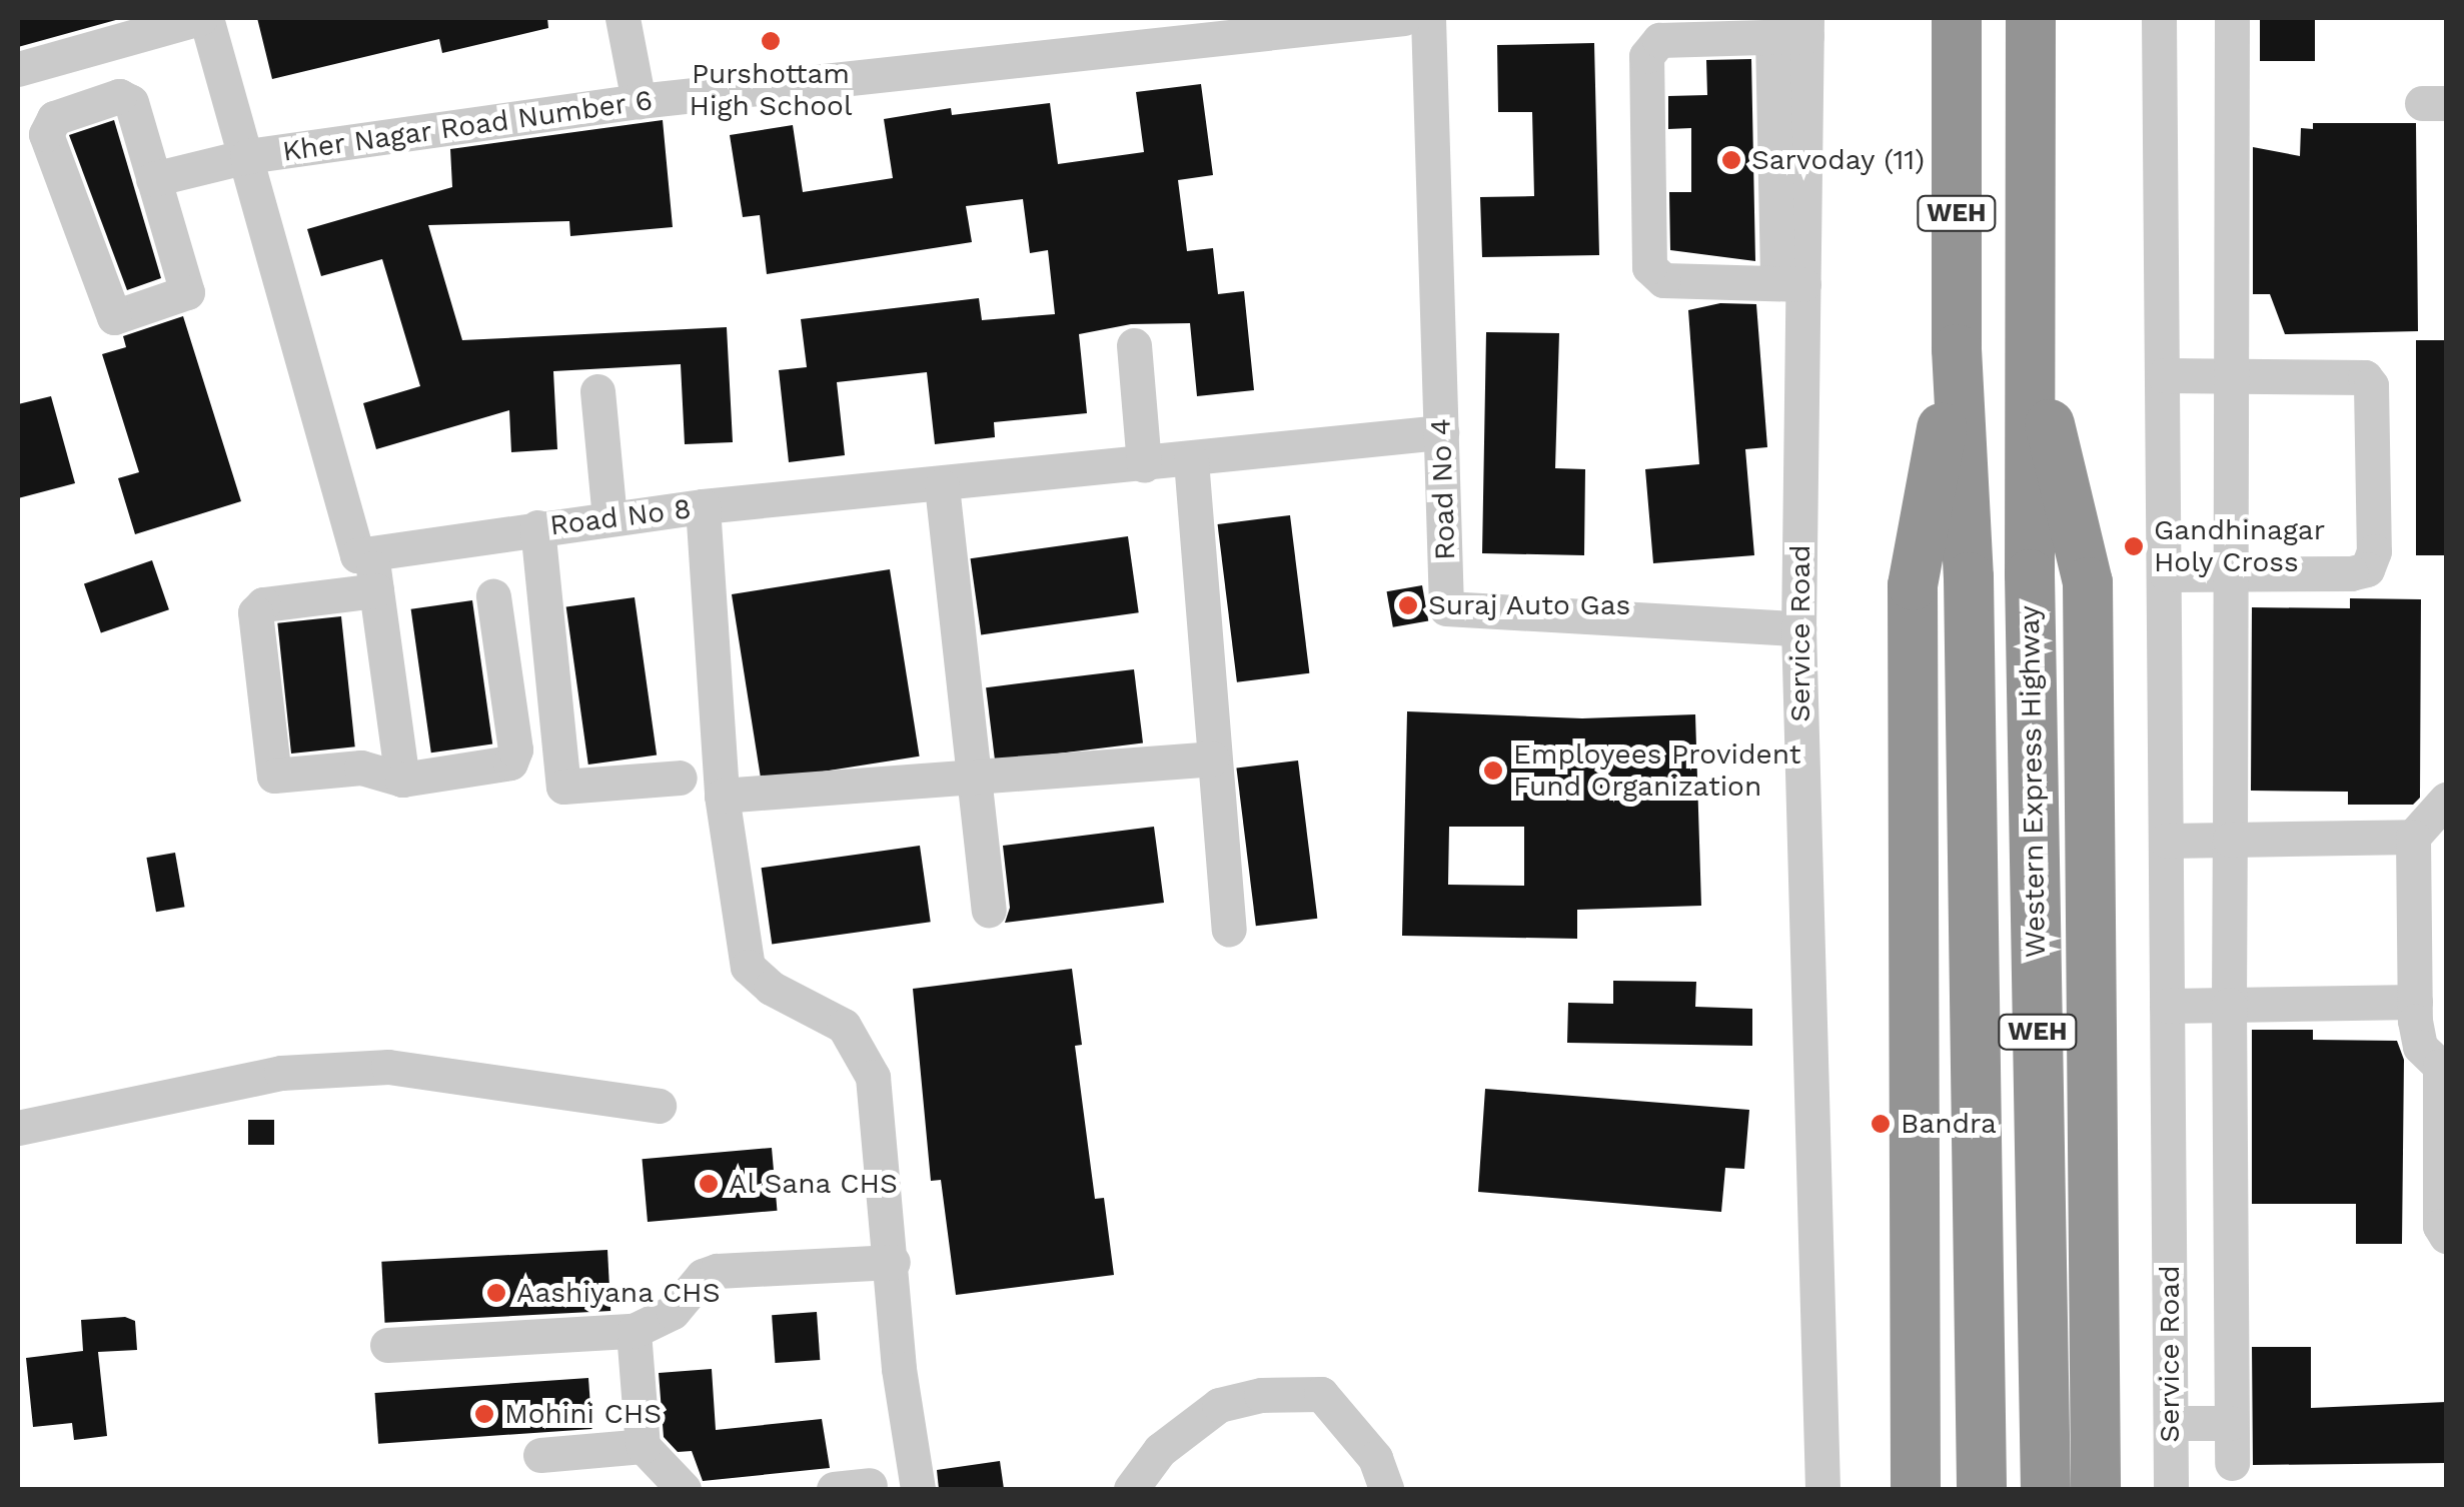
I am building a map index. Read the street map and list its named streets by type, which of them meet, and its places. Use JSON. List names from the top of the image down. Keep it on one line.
{"streets":{"highway":["WEH","Western Express Highway"],"street":["Kher Nagar Road Number 6","Road No 4","Road No 8","Service Road"]},"crossings":[["Road No 4","Road No 8"],["Road No 4","Service Road"]],"places":["Purshottam High School","Sarvoday (11)","Gandhinagar Holy Cross","Suraj Auto Gas","Employees Provident Fund Organization","Bandra","Al Sana CHS","Aashiyana CHS","Mohini CHS"]}
